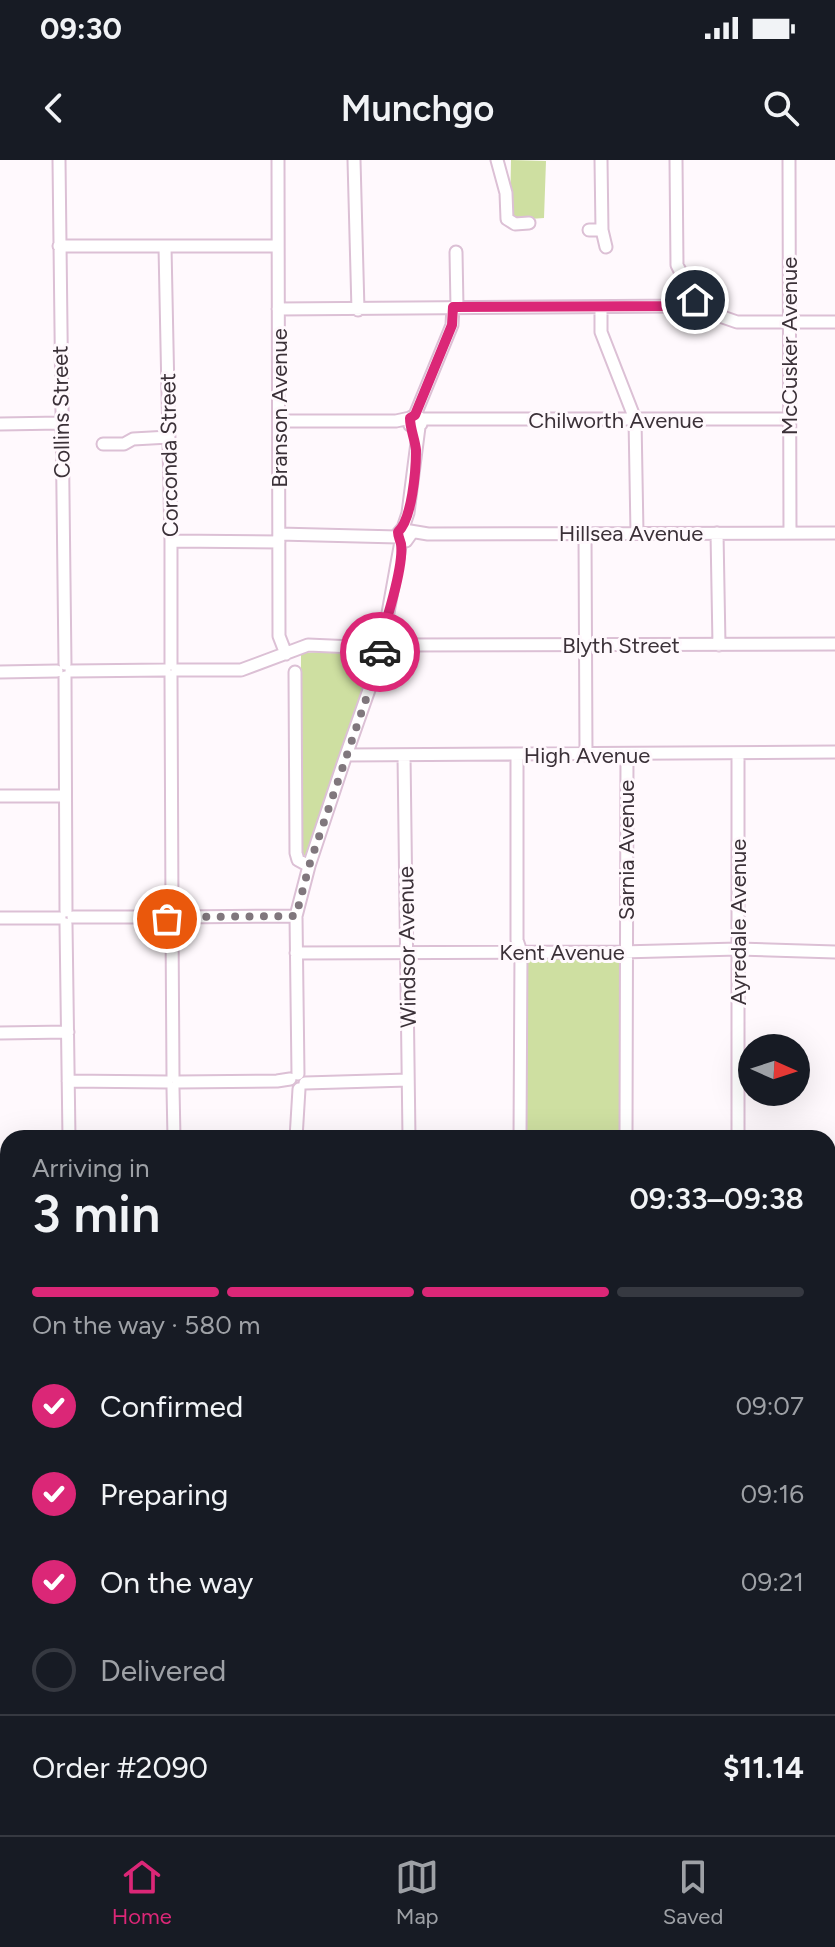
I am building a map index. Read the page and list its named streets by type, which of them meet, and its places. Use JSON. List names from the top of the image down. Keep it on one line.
{"streets":{"street":["McCusker Avenue","Branson Avenue","Collins Street","Chilworth Avenue","Corconda Street","Hillsea Avenue","Blyth Street","High Avenue","Sarnia Avenue","Ayredale Avenue","Windsor Avenue","Kent Avenue"]},"crossings":[["McCusker Avenue","Chilworth Avenue"],["McCusker Avenue","Hillsea Avenue"],["Branson Avenue","Chilworth Avenue"],["Branson Avenue","Hillsea Avenue"],["Branson Avenue","Blyth Street"],["Collins Street","Blyth Street"],["Corconda Street","Hillsea Avenue"],["Corconda Street","Blyth Street"],["High Avenue","Sarnia Avenue"],["High Avenue","Ayredale Avenue"],["High Avenue","Windsor Avenue"],["Sarnia Avenue","Kent Avenue"],["Ayredale Avenue","Kent Avenue"],["Windsor Avenue","Kent Avenue"]],"north":"right","page":{"status":"09:30","header":"Munchgo","heading":["3 min","Arriving in","09:33–09:38"],"panel":["Order #2090","$11.14"],"bar":"On the way · 580 m","list":[["Confirmed","09:07"],["Preparing","09:16"],["On the way","09:21"],"Delivered"],"tabs":["Home","Map","Saved"]}}
